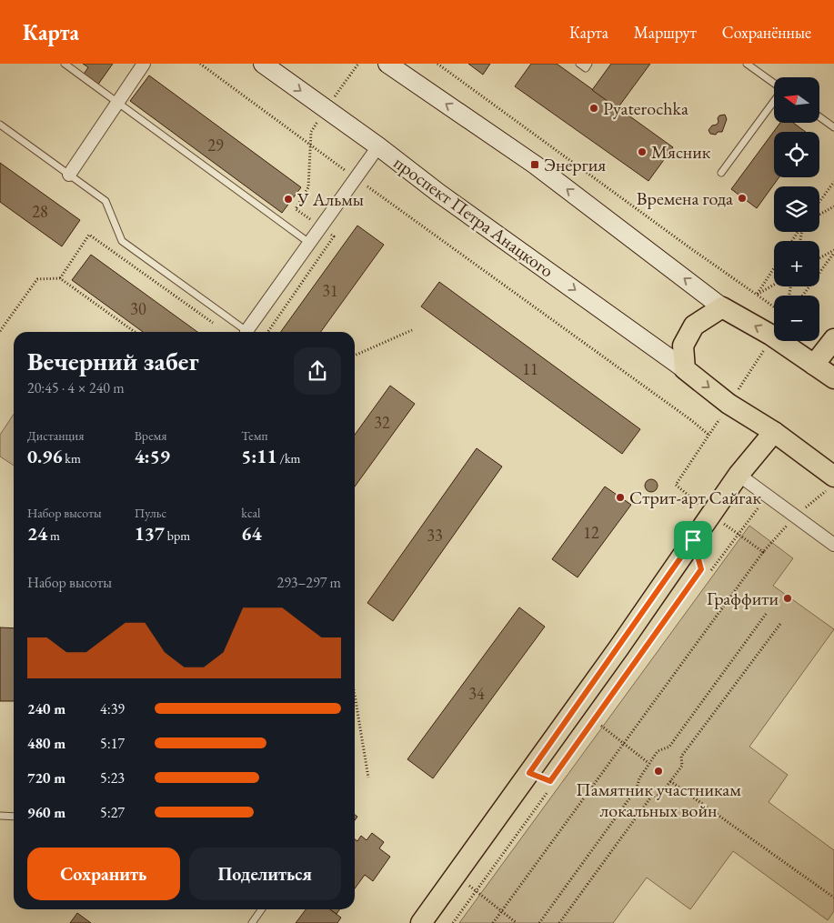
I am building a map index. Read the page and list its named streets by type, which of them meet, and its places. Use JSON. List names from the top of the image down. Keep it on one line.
{"streets":{"main road":["проспект Петра Анацкого"]},"places":{"other":["Pyaterochka","Мясник","Времена года","У Альмы","Стрит-арт Сайгак","Граффити","Памятник участникам локальных войн"],"transit":["Энергия"]},"house_numbers":["29","28","31","30","11","32","12","33","34"],"north":"left","page":{"header":"Карта","nav":["Карта","Маршрут","Сохранённые"],"map_buttons":["+","−"],"heading":["Вечерний забег","20:45 · 4 × 240 m"],"stats":[["Дистанция","0.96 km"],["Время","4:59"],["Темп","5:11 /km"],["Набор высоты","24 m"],["Пульс","137 bpm"],["kcal","64"]],"chart":["Набор высоты","293–297 m"],"list":[{"name":"240 m","note":"4:39"},{"name":"480 m","note":"5:17"},{"name":"720 m","note":"5:23"},{"name":"960 m","note":"5:27"}],"buttons":["Сохранить","Поделиться"]}}
